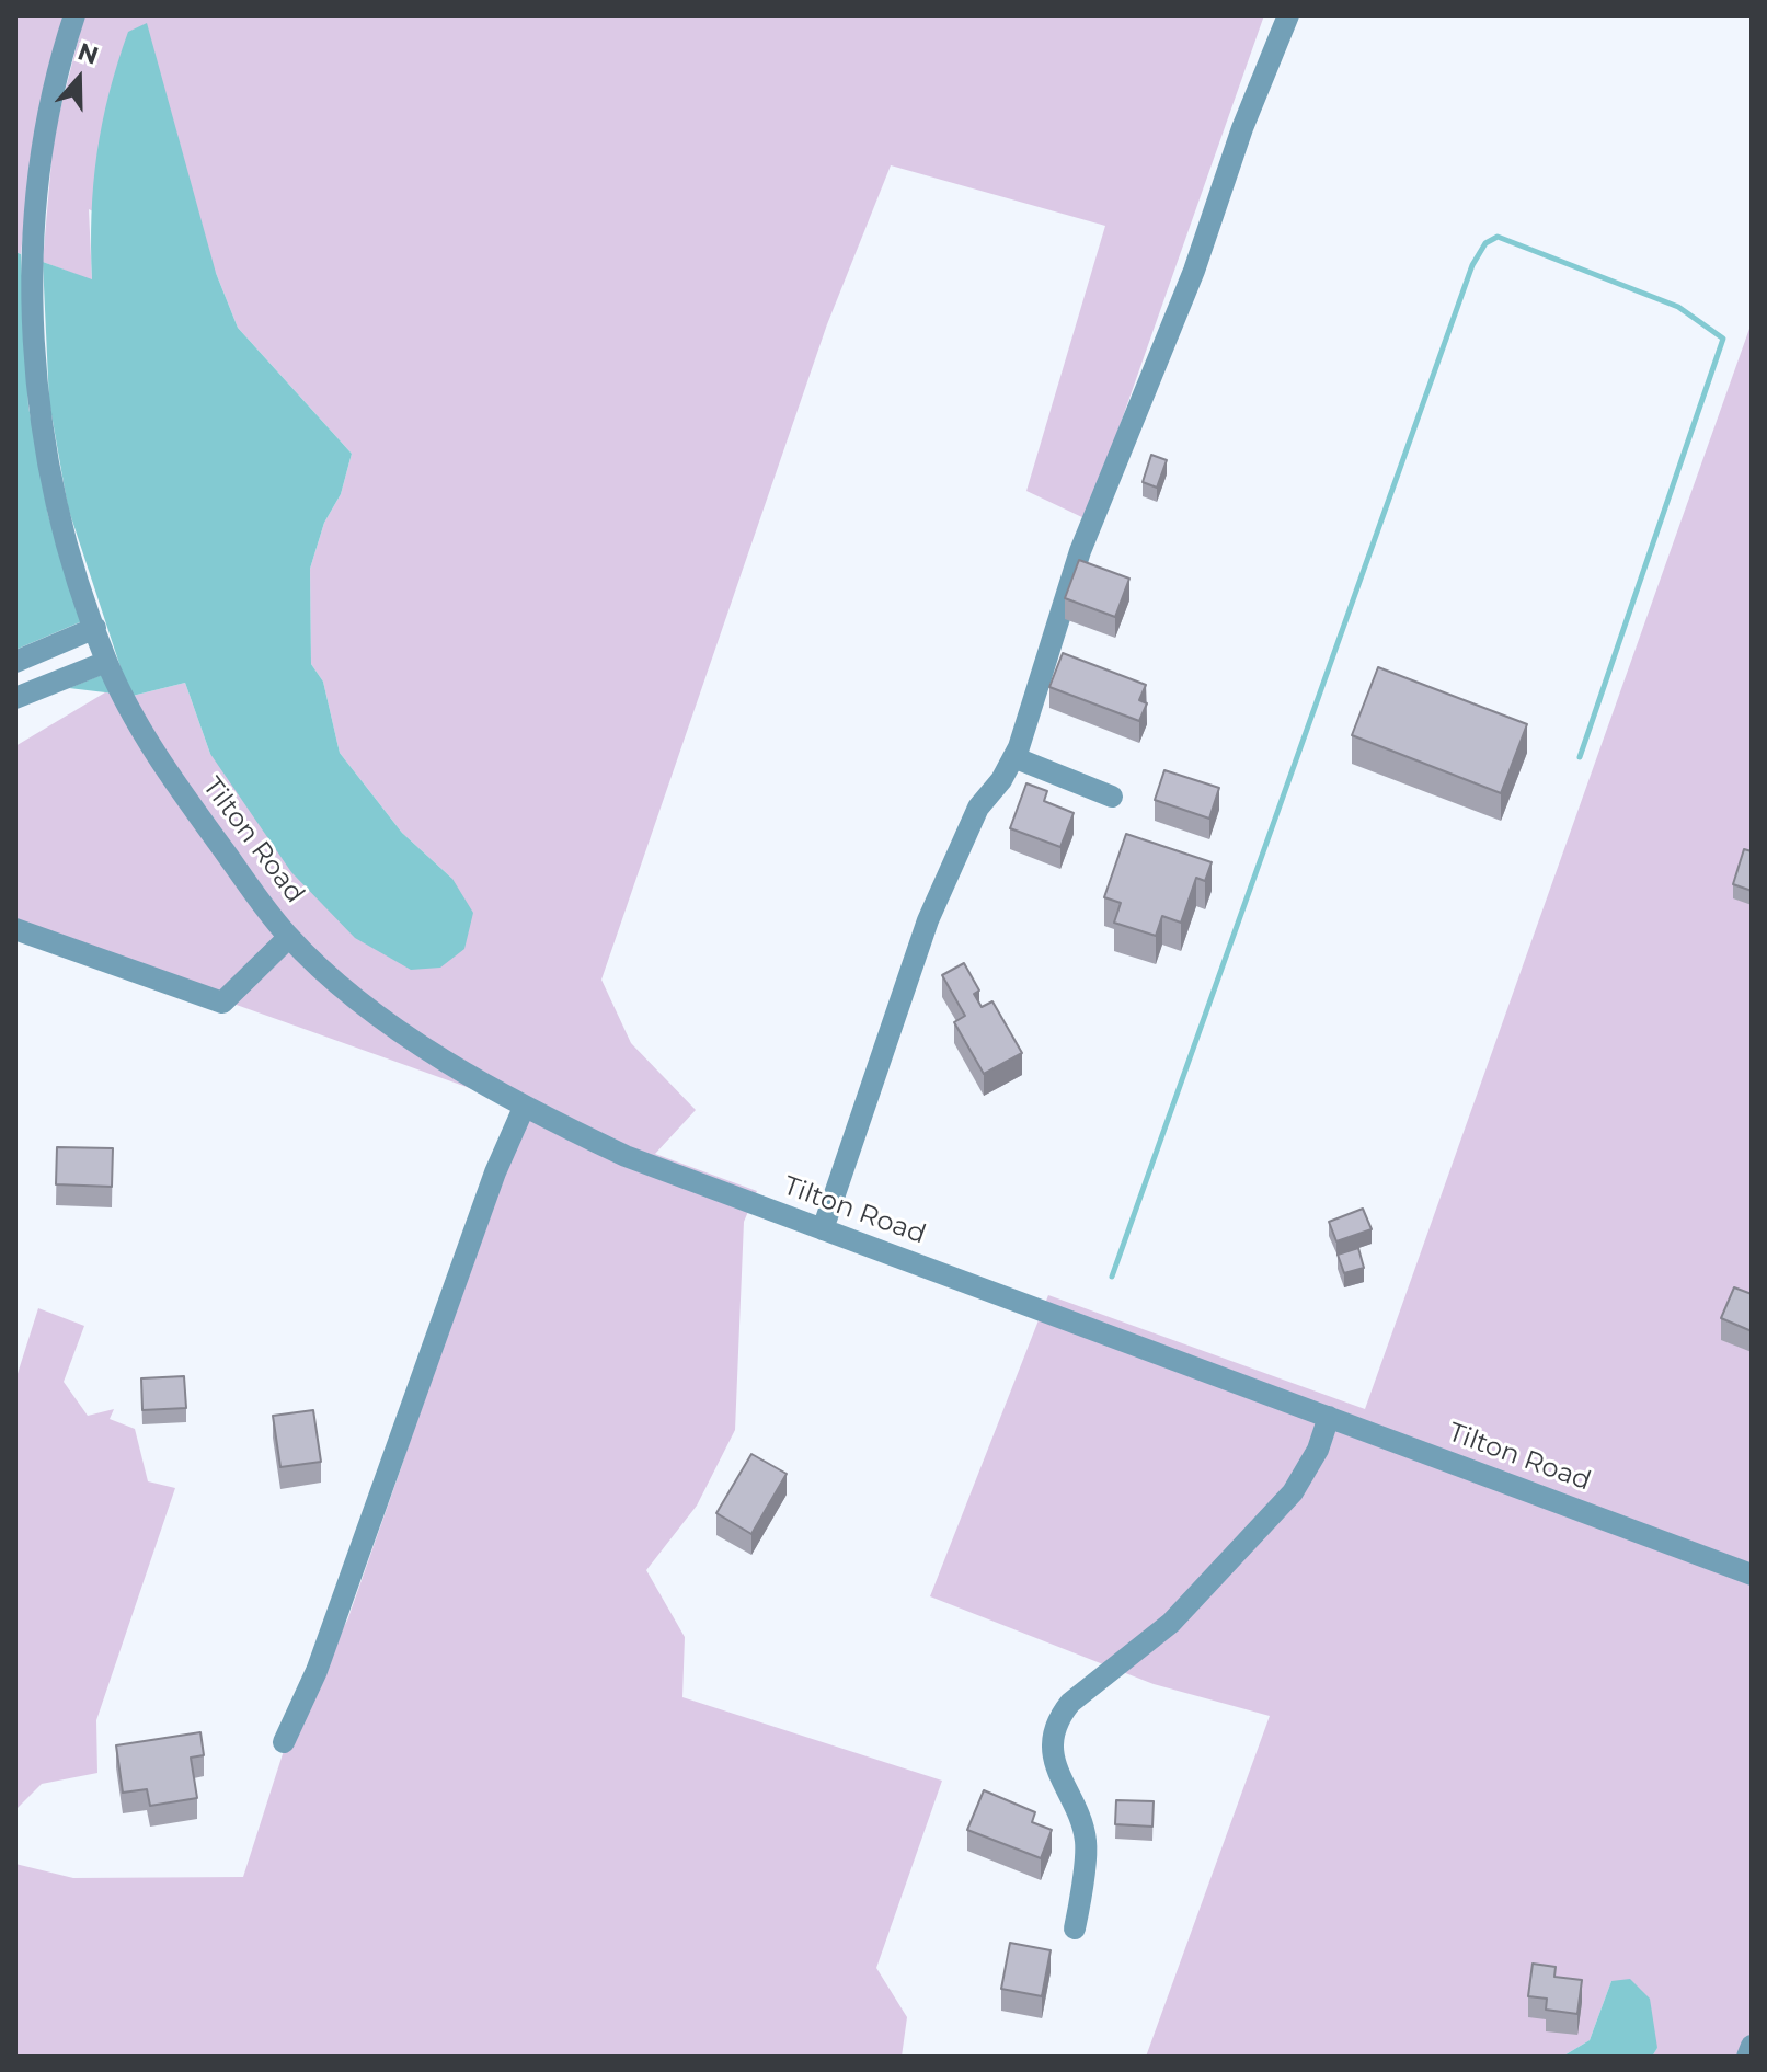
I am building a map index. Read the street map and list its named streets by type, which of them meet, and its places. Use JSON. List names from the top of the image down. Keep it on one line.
{"streets":{"street":["Tilton Road"]},"north":"top"}
